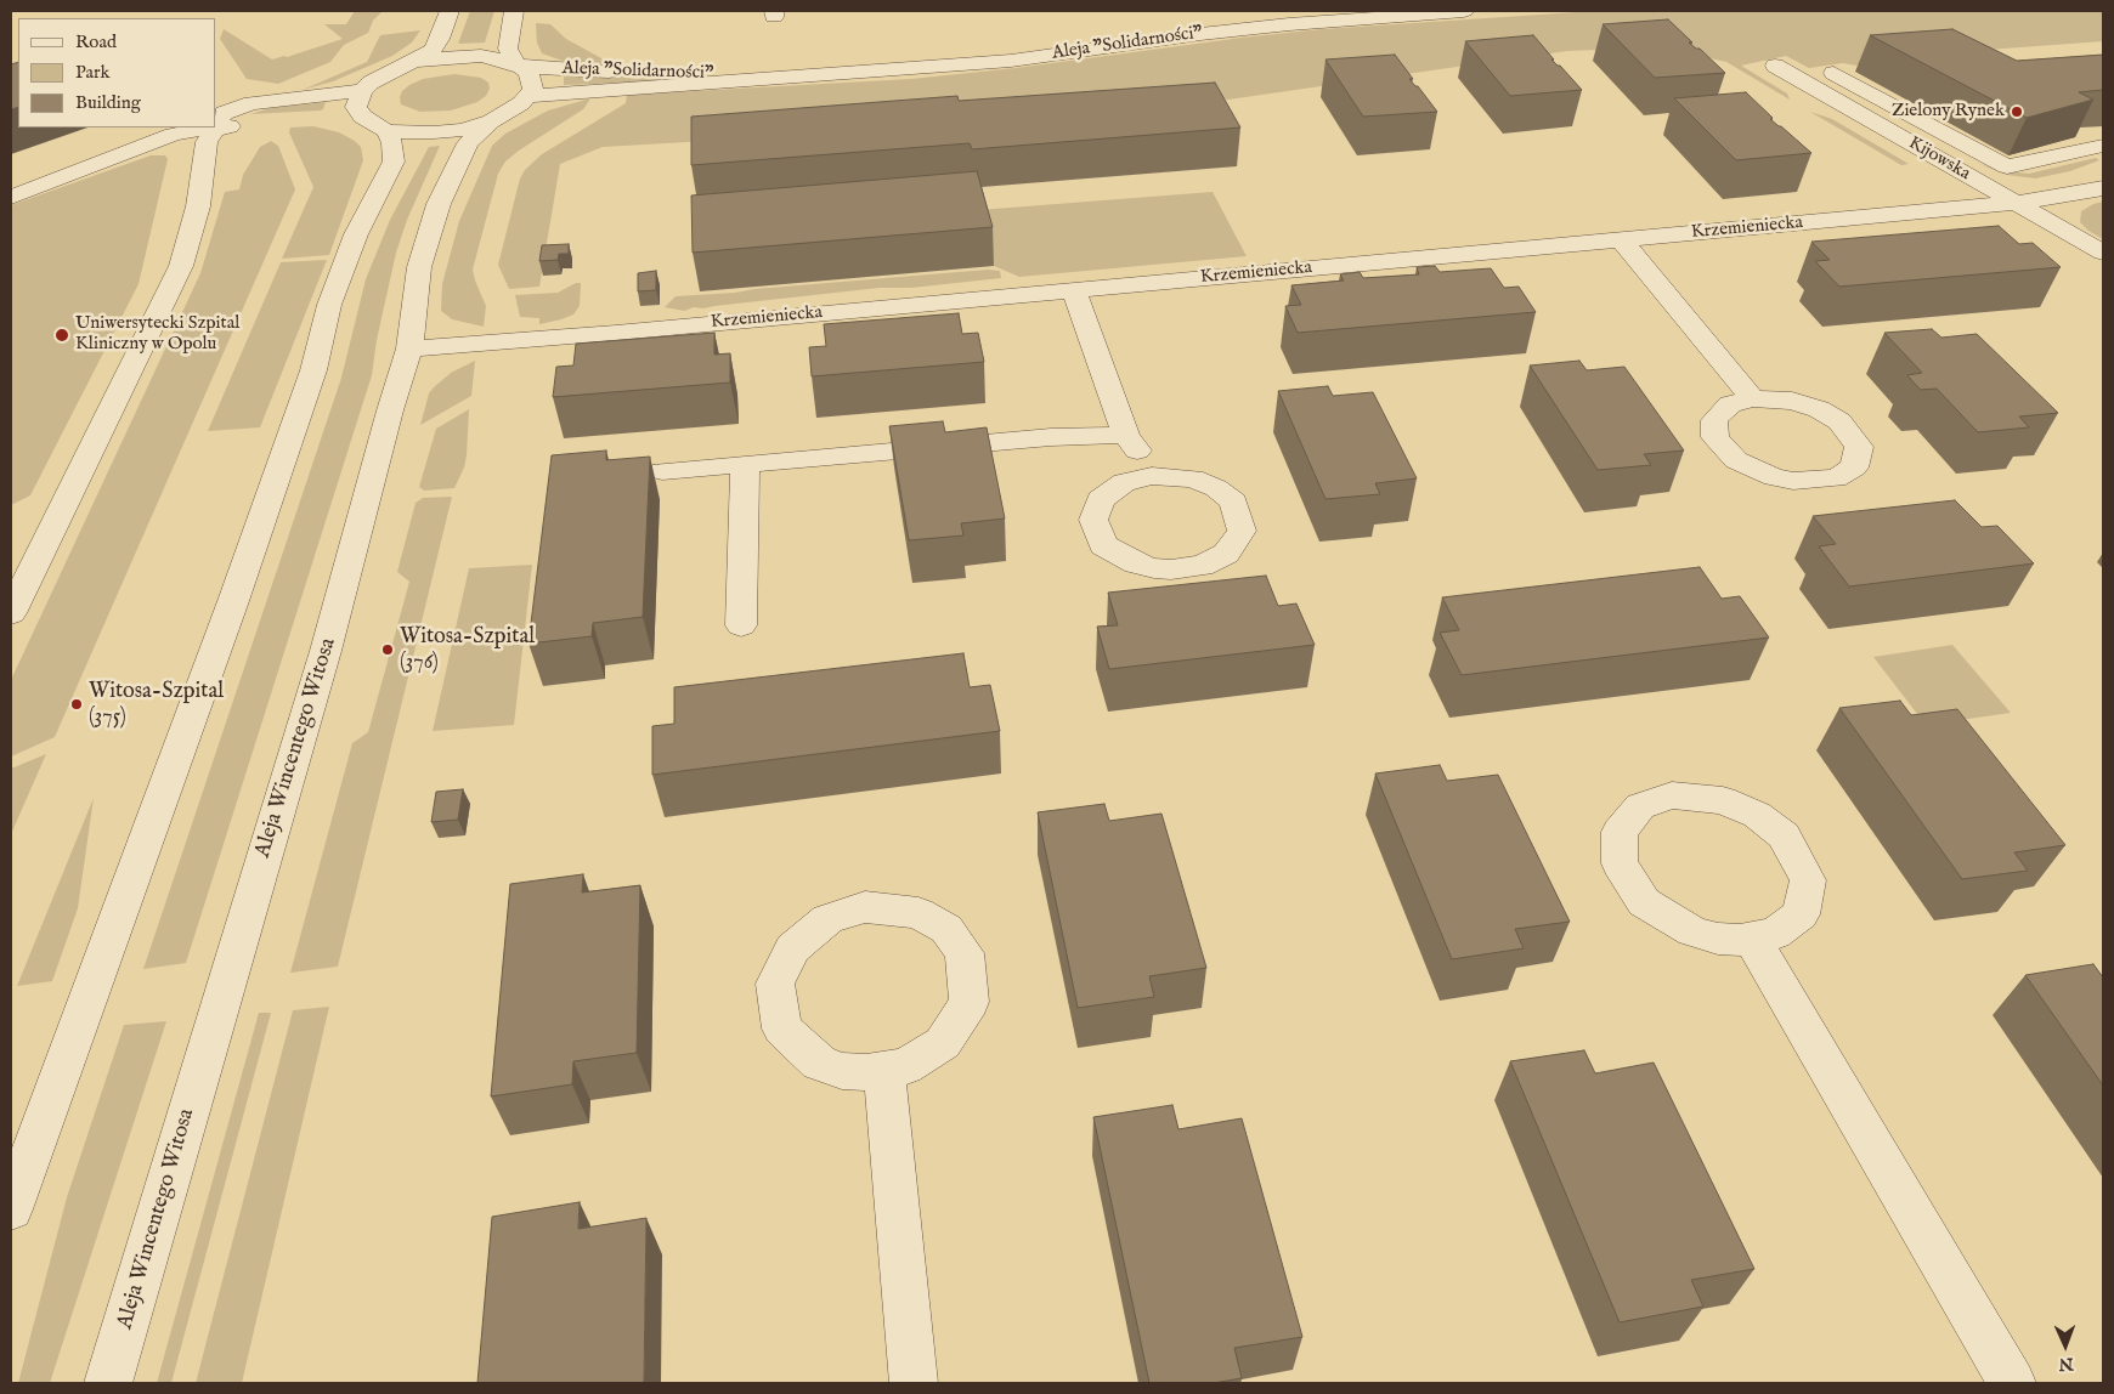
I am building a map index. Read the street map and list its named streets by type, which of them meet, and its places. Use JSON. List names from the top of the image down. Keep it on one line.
{"streets":{"street":["Aleja \"Solidarności\"","Kijowska","Krzemieniecka","Aleja Wincentego Witosa"]},"crossings":[["Kijowska","Krzemieniecka"],["Krzemieniecka","Aleja Wincentego Witosa"]],"places":["Zielony Rynek","Uniwersytecki Szpital Kliniczny w Opolu","Witosa-Szpital (376)","Witosa-Szpital (375)"],"legend":["Road","Park","Building"],"north":"bottom"}
